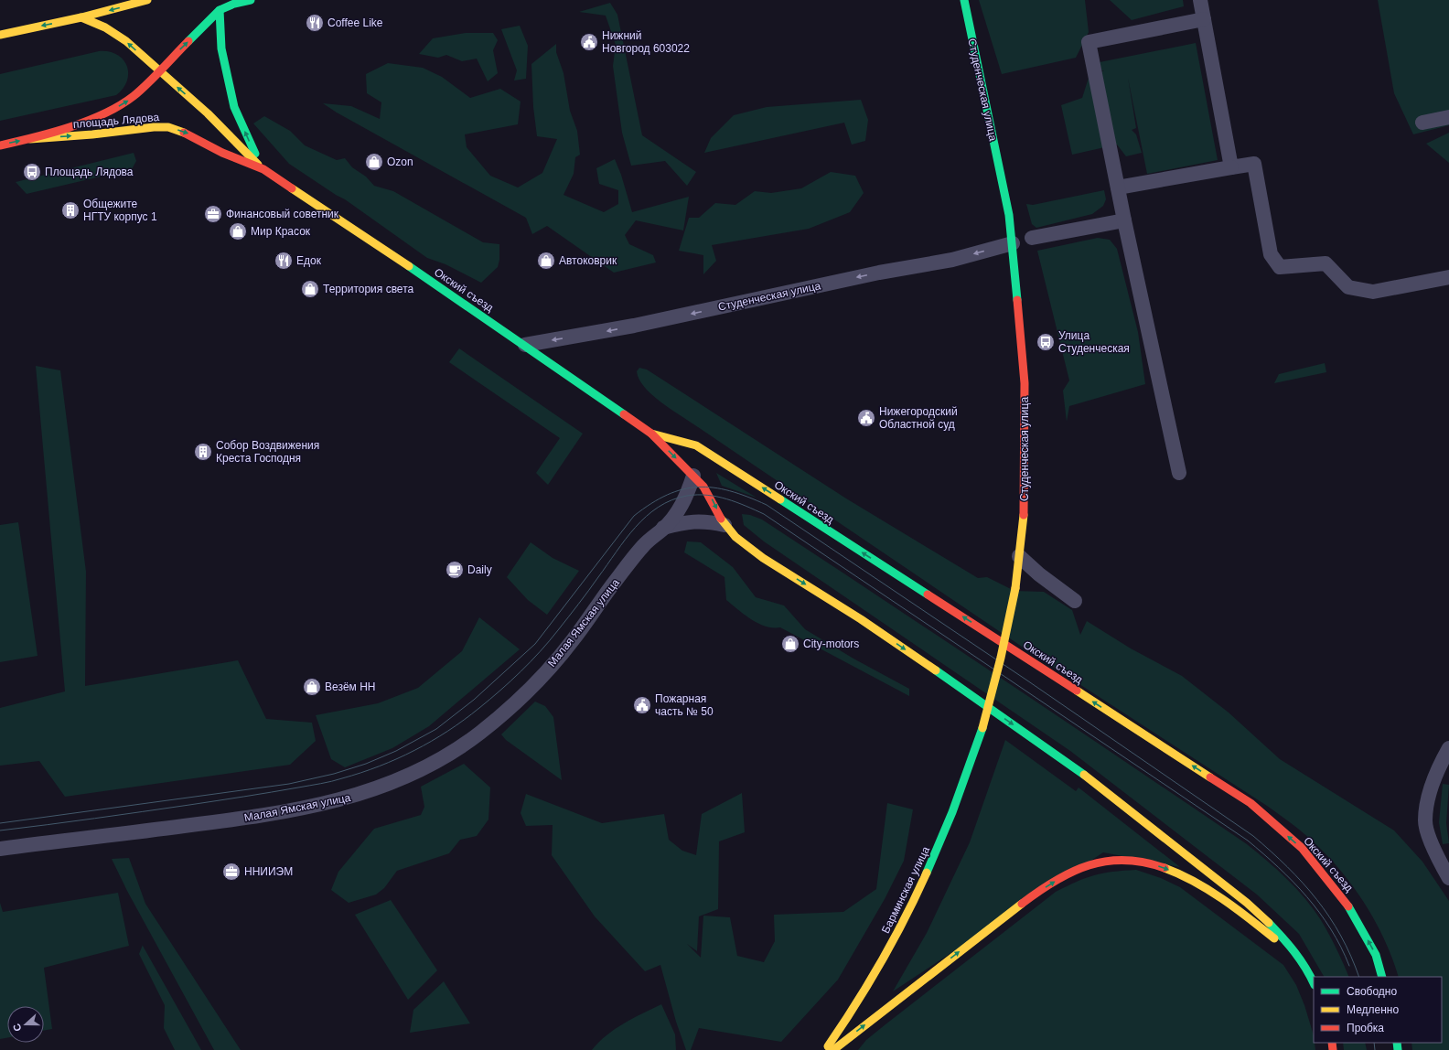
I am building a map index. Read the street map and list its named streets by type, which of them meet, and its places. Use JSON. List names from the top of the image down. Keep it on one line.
{"streets":{"main road":["Студенческая улица","площадь Лядова","Окский съезд","Барминская улица"],"street":["Малая Ямская улица"]},"crossings":[["Студенческая улица","Окский съезд"],["Студенческая улица","Барминская улица"],["площадь Лядова","Окский съезд"],["Окский съезд","Малая Ямская улица"]],"one_way":["Студенческая улица","площадь Лядова"],"places":{"restaurant":["Coffee Like","Едок"],"public building":["Нижний Новгород 603022","Нижегородский Областной суд","Пожарная часть № 50"],"shop":["Ozon","Мир Красок","Автоковрик","Территория света","City-motors","Везём НН"],"bus stop":["Площадь Лядова","Улица Студенческая"],"building":["Общежите НГТУ корпус 1","Собор Воздвижения Креста Господня"],"office":["Финансовый советник","ННИИЭМ"],"cafe":["Daily"]},"legend":["Свободно","Медленно","Пробка"],"north":"left"}
